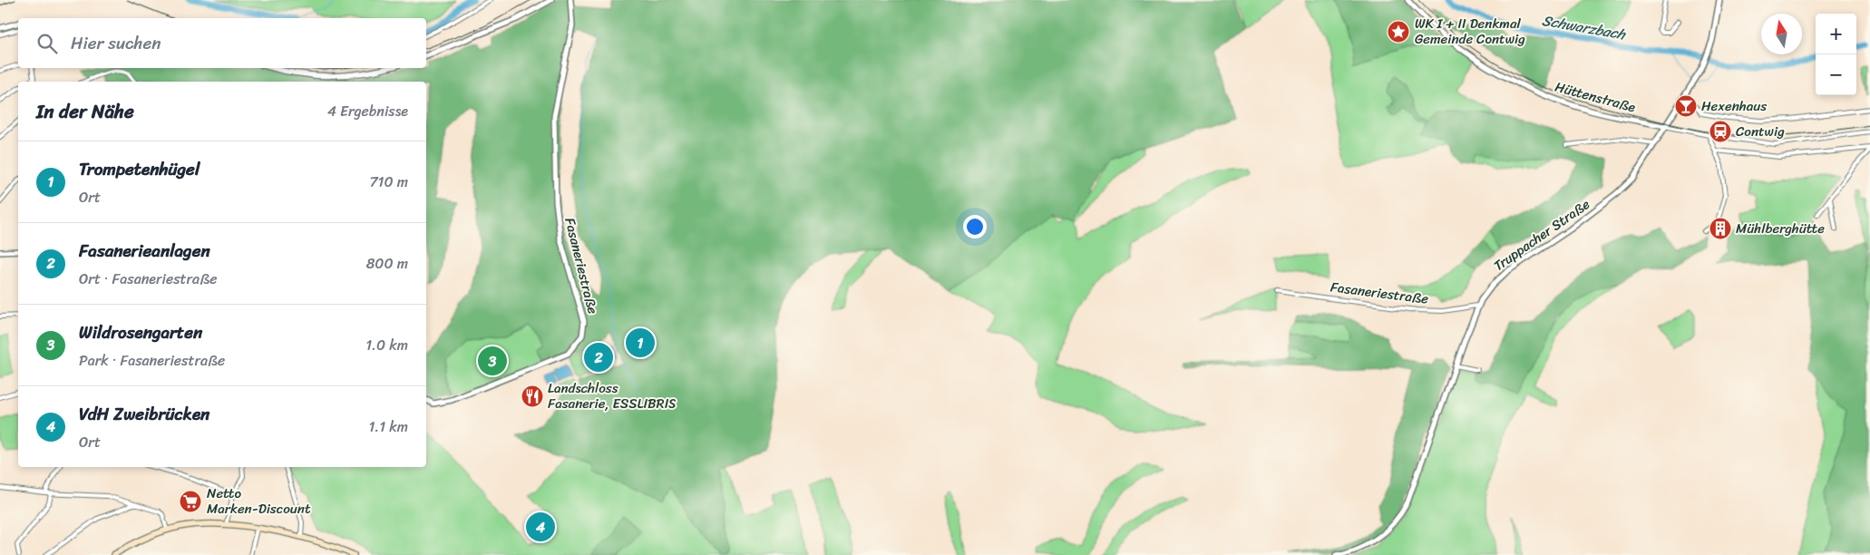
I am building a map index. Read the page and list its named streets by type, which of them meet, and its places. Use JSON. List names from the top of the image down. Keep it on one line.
{"streets":{"street":["Hüttenstraße","Truppacher Straße","Fasaneriestraße"]},"crossings":[["Hüttenstraße","Truppacher Straße"],["Truppacher Straße","Fasaneriestraße"]],"water":["Schwarzbach"],"places":{"place":["WK I + II Denkmal Gemeinde Contwig"],"bar":["Hexenhaus"],"station":["Contwig"],"building":["Mühlberghütte"],"restaurant":["Landschloss Fasanerie, ESSLIBRIS"],"supermarket":["Netto Marken-Discount"]},"north":"top","page":{"map_buttons":["+","−"],"search":"Hier suchen","heading":["In der Nähe","4 Ergebnisse"],"list":[{"mark":"1","name":"Trompetenhügel","note":"Ort","value":"710 m"},{"mark":"2","name":"Fasanerieanlagen","note":"Ort · Fasaneriestraße","value":"800 m"},{"mark":"3","name":"Wildrosengarten","note":"Park · Fasaneriestraße","value":"1.0 km"},{"mark":"4","name":"VdH Zweibrücken","note":"Ort","value":"1.1 km"}],"pins":["1","2","3","4"]}}
